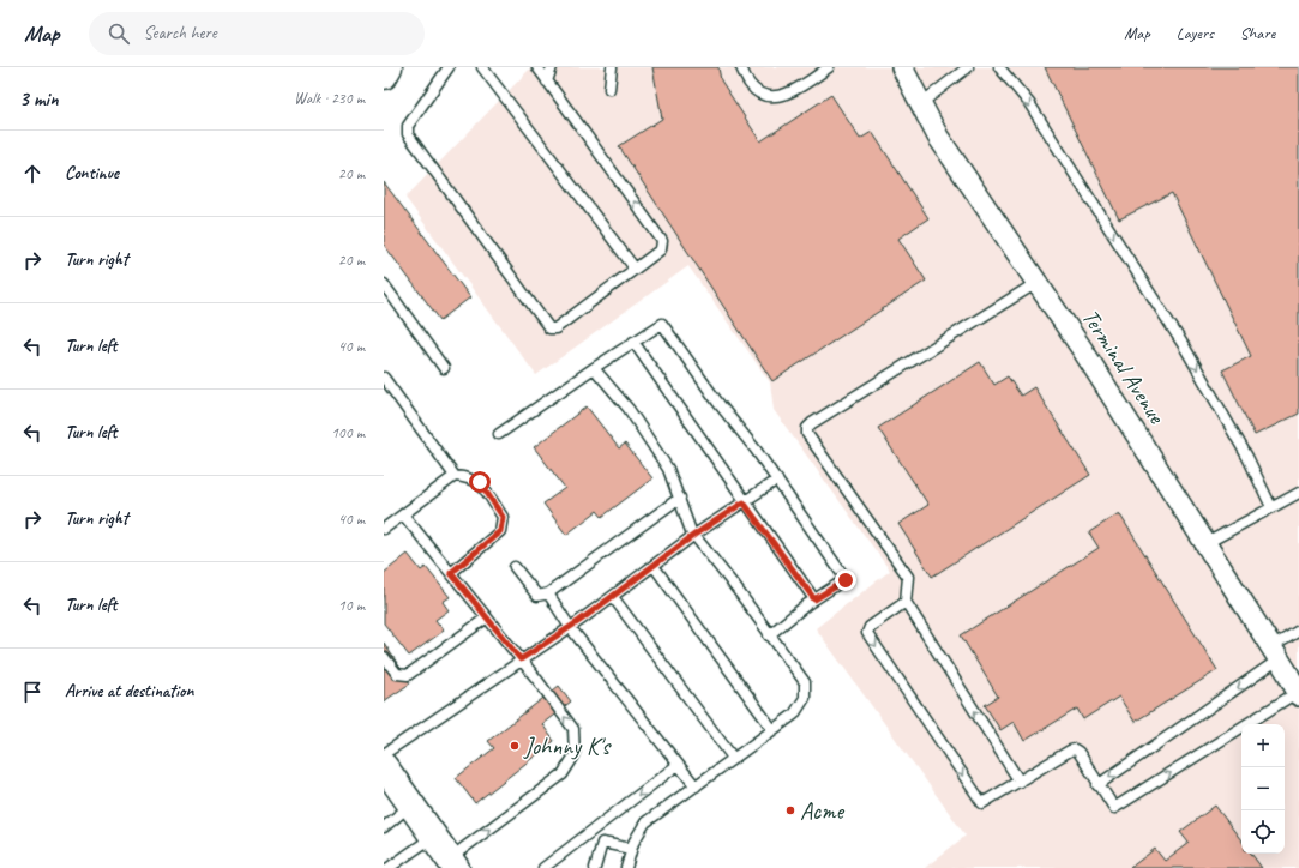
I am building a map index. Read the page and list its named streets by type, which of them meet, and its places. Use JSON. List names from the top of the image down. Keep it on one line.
{"streets":{"street":["Terminal Avenue"]},"places":["Johnny K's","Acme"],"page":{"header":"Map","search":"Search here","nav":["Map","Layers","Share"],"heading":["3 min","Walk · 230 m"],"list":[["Continue","20 m"],["Turn right","20 m"],["Turn left","40 m"],["Turn left","100 m"],["Turn right","40 m"],["Turn left","10 m"],"Arrive at destination"],"map_buttons":["+","−"]}}
